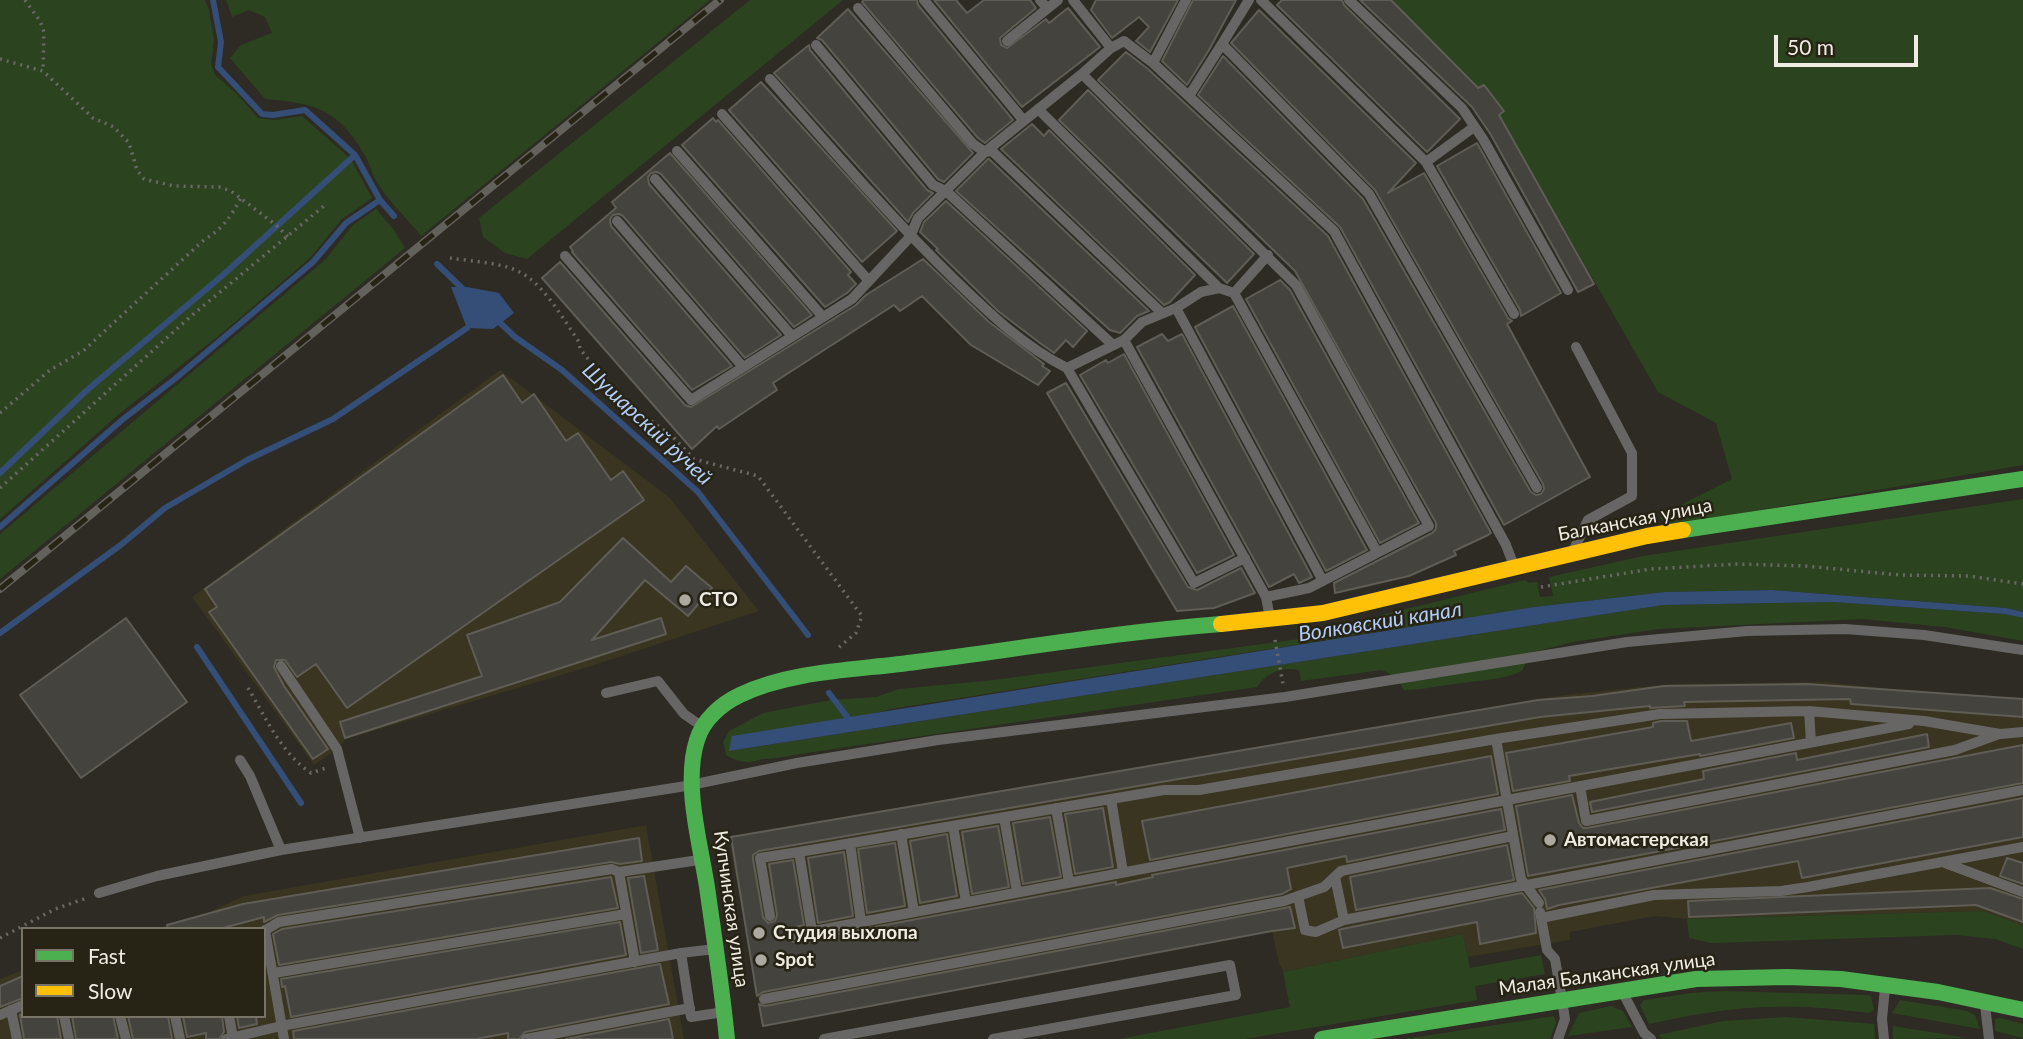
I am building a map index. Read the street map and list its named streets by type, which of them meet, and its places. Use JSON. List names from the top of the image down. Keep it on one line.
{"streets":{"street":["Балканская улица","Купчинская улица","Малая Балканская улица"]},"crossings":[["Балканская улица","Купчинская улица"]],"water":["Шушарский ручей","Волковский канал"],"places":["СТО","Автомастерская","Студия выхлопа","Spot"],"legend":["Fast","Slow"],"scale_bar":"50 m"}
